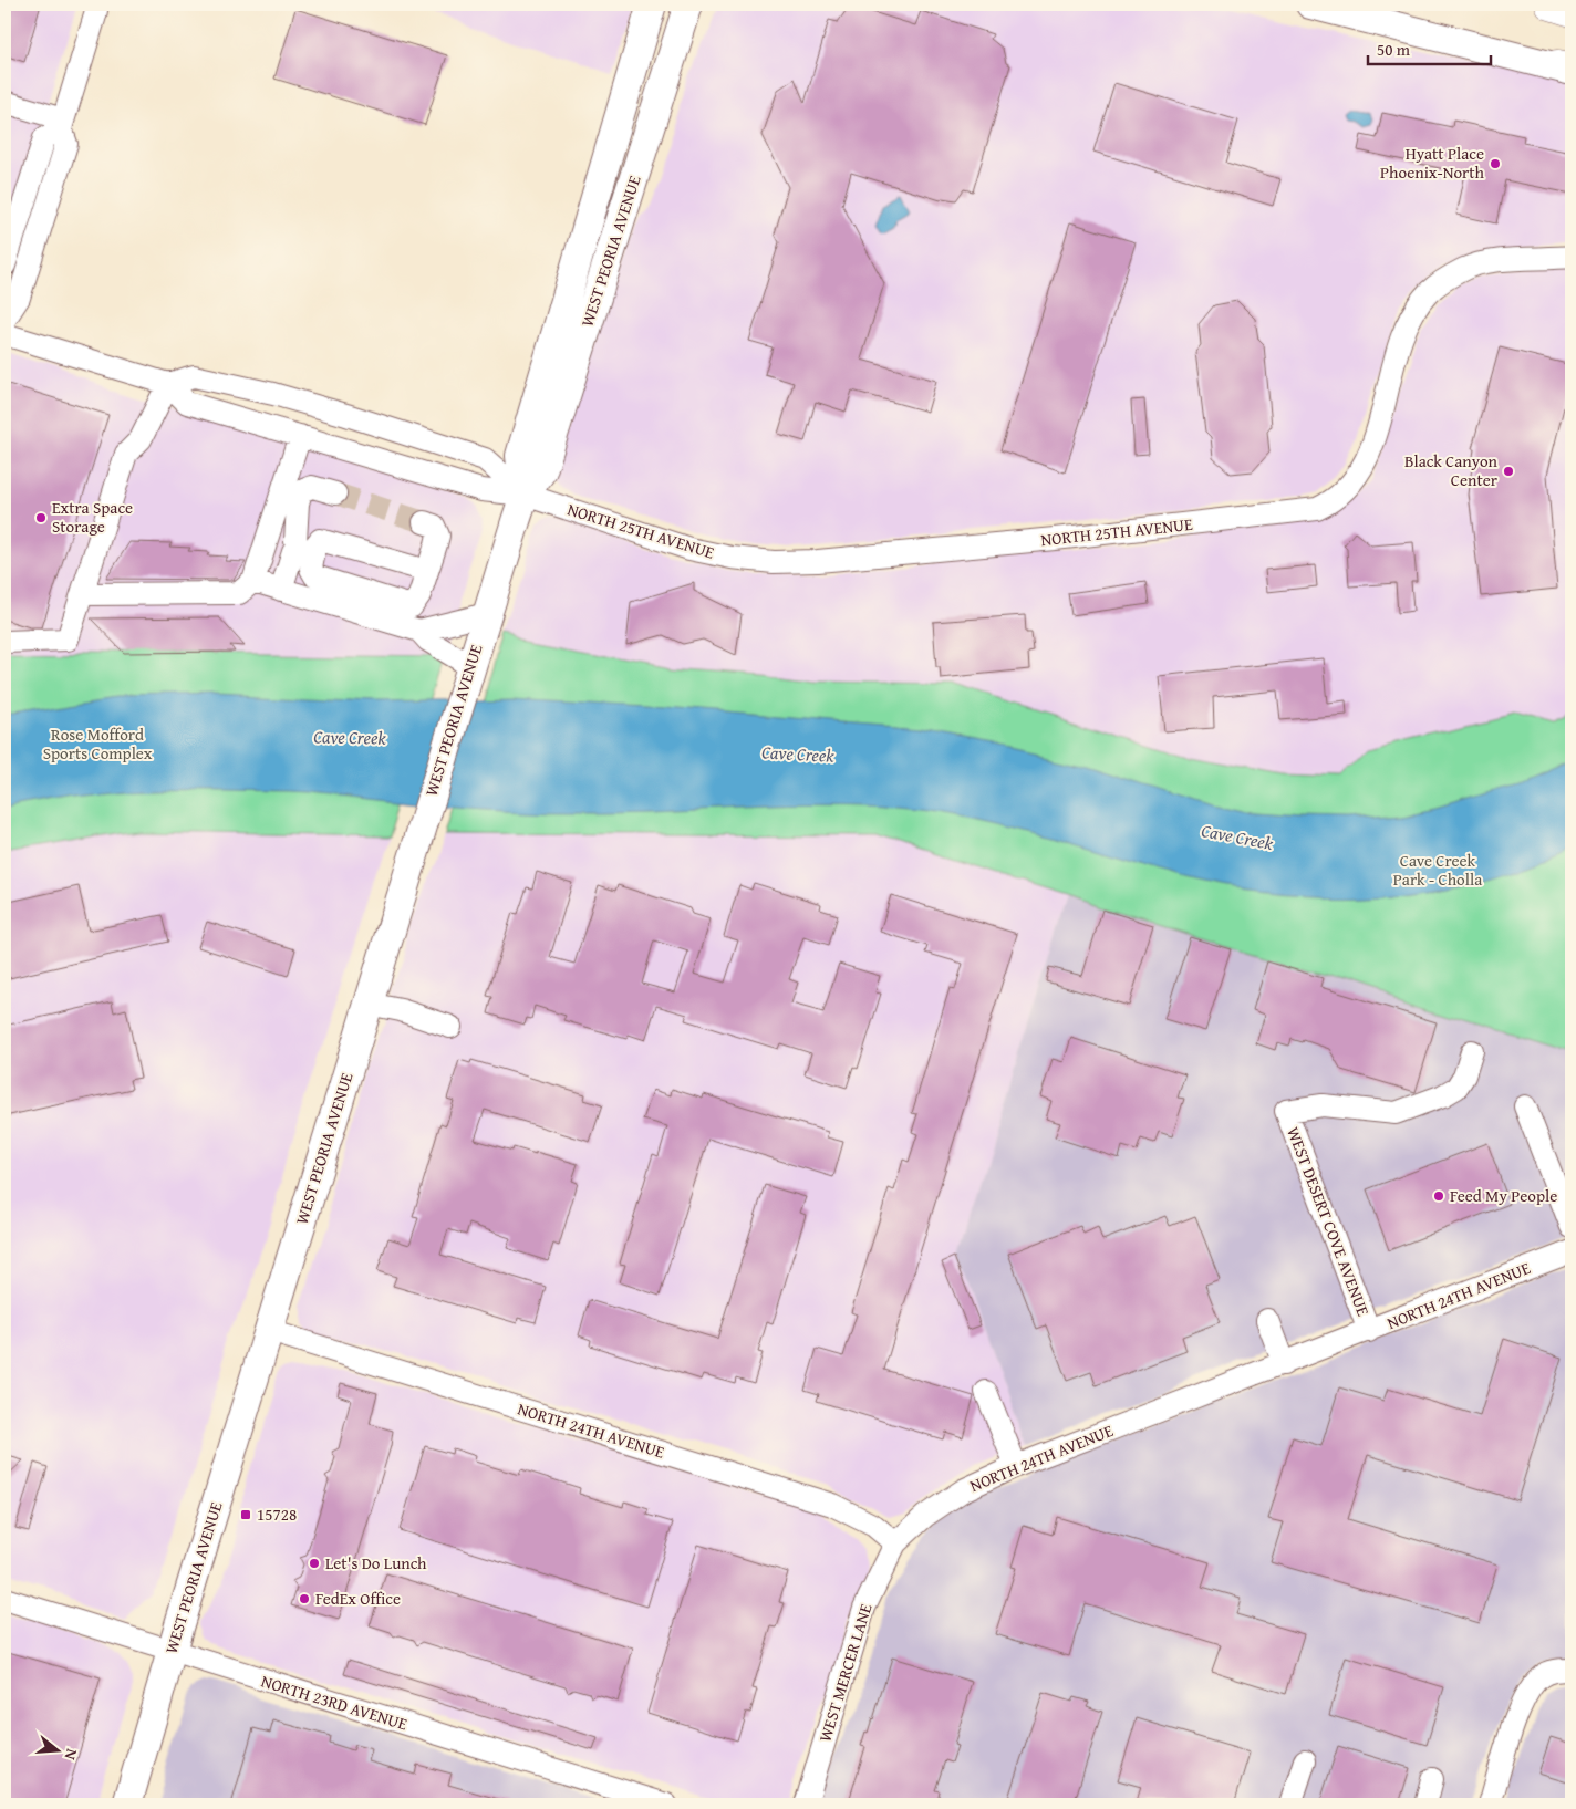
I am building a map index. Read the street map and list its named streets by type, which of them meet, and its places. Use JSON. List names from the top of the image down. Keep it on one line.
{"streets":{"main road":["WEST PEORIA AVENUE"],"street":["NORTH 25TH AVENUE","WEST DESERT COVE AVENUE","NORTH 24TH AVENUE","WEST MERCER LANE","NORTH 23RD AVENUE"]},"crossings":[["WEST PEORIA AVENUE","NORTH 25TH AVENUE"],["WEST PEORIA AVENUE","NORTH 24TH AVENUE"],["WEST PEORIA AVENUE","NORTH 23RD AVENUE"],["WEST DESERT COVE AVENUE","NORTH 24TH AVENUE"],["NORTH 24TH AVENUE","WEST MERCER LANE"]],"water":["Cave Creek"],"parks":["Rose Mofford Sports Complex","Cave Creek Park - Cholla"],"places":{"other":["Hyatt Place Phoenix-North","Black Canyon Center","Extra Space Storage","Feed My People","Let's Do Lunch","FedEx Office"],"transit":["15728"]},"scale_bar":"50 m","north":"right"}
